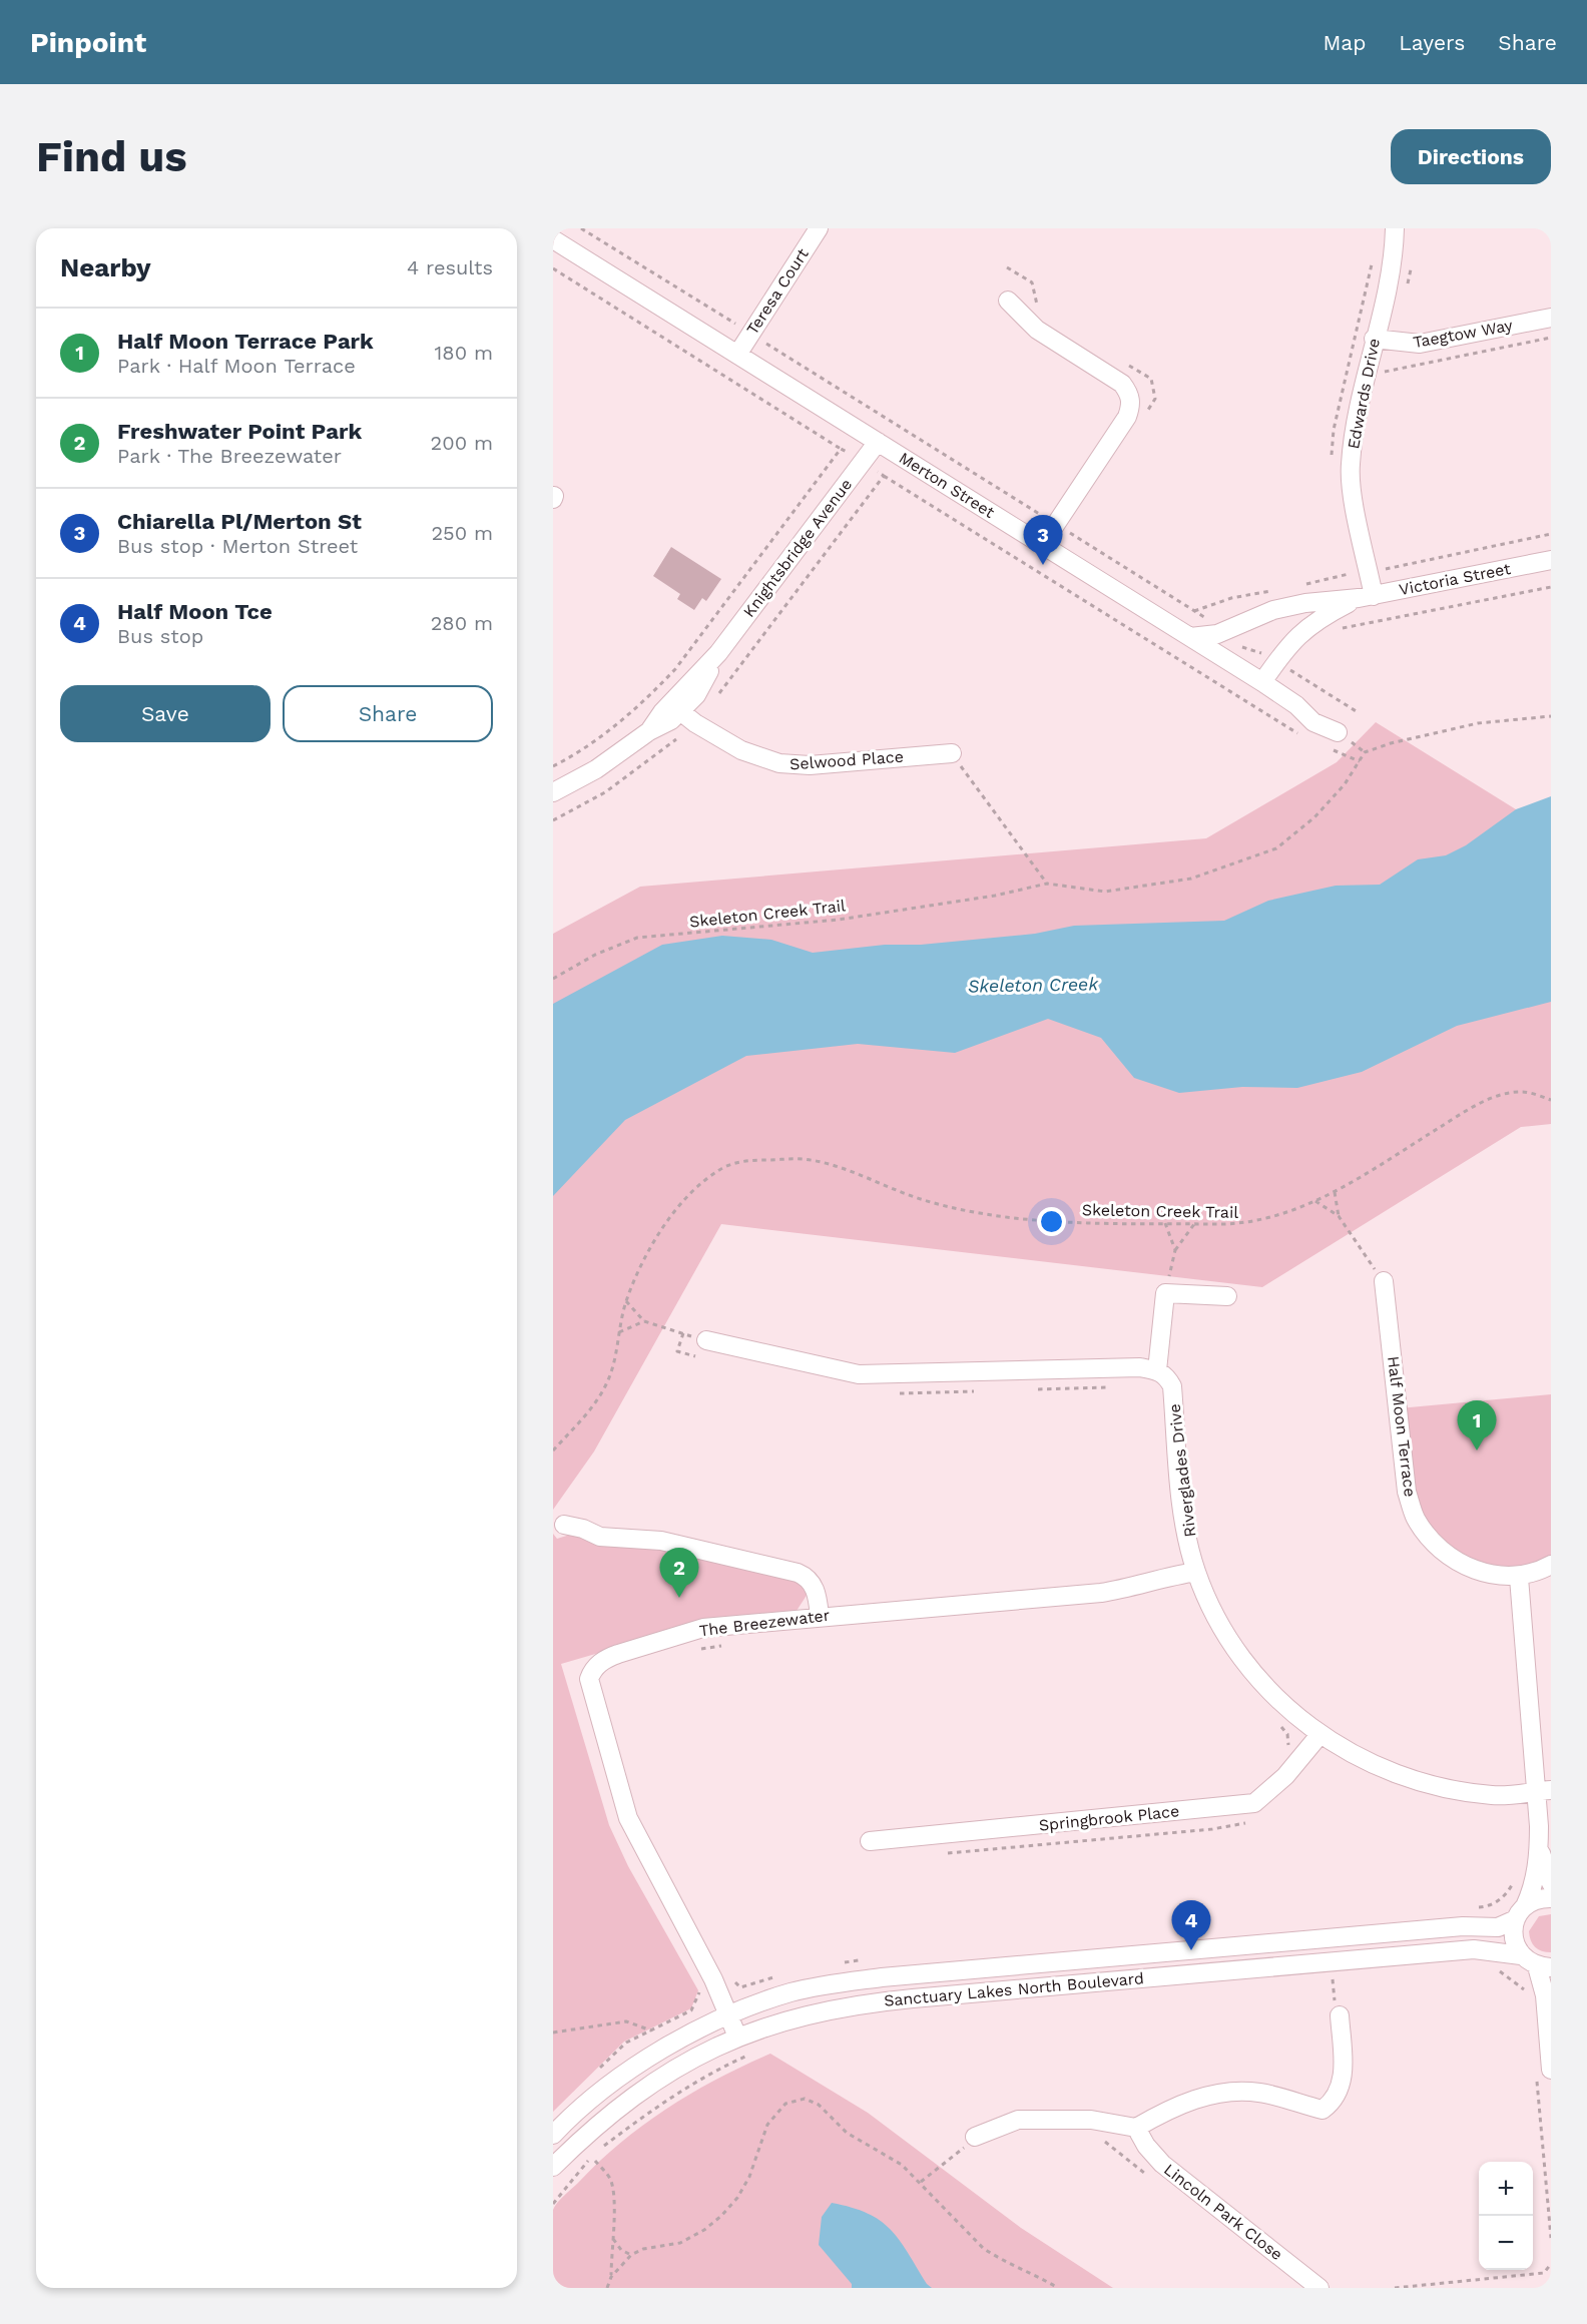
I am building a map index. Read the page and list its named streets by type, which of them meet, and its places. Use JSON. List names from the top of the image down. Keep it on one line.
{"streets":{"street":["Teresa Court","Taegtow Way","Edwards Drive","Merton Street","Knightsbridge Avenue","Victoria Street","Selwood Place","Half Moon Terrace","Riverglades Drive","The Breezewater","Springbrook Place","Sanctuary Lakes North Boulevard","Lincoln Park Close"],"path":["Skeleton Creek Trail"]},"crossings":[["Teresa Court","Merton Street"],["Taegtow Way","Edwards Drive"],["Edwards Drive","Victoria Street"],["Merton Street","Knightsbridge Avenue"],["Merton Street","Victoria Street"],["Knightsbridge Avenue","Selwood Place"],["Riverglades Drive","The Breezewater"],["Riverglades Drive","Springbrook Place"],["The Breezewater","Sanctuary Lakes North Boulevard"]],"water":["Skeleton Creek"],"page":{"header":"Pinpoint","nav":["Map","Layers","Share"],"buttons":["Directions",["Save","Share"]],"title":"Find us","heading":["Nearby","4 results"],"list":[{"mark":"1","name":"Half Moon Terrace Park","note":"Park · Half Moon Terrace","value":"180 m"},{"mark":"2","name":"Freshwater Point Park","note":"Park · The Breezewater","value":"200 m"},{"mark":"3","name":"Chiarella Pl/Merton St","note":"Bus stop · Merton Street","value":"250 m"},{"mark":"4","name":"Half Moon Tce","note":"Bus stop","value":"280 m"}],"pins":["3","1","2","4"],"map_buttons":["+","−"]}}
